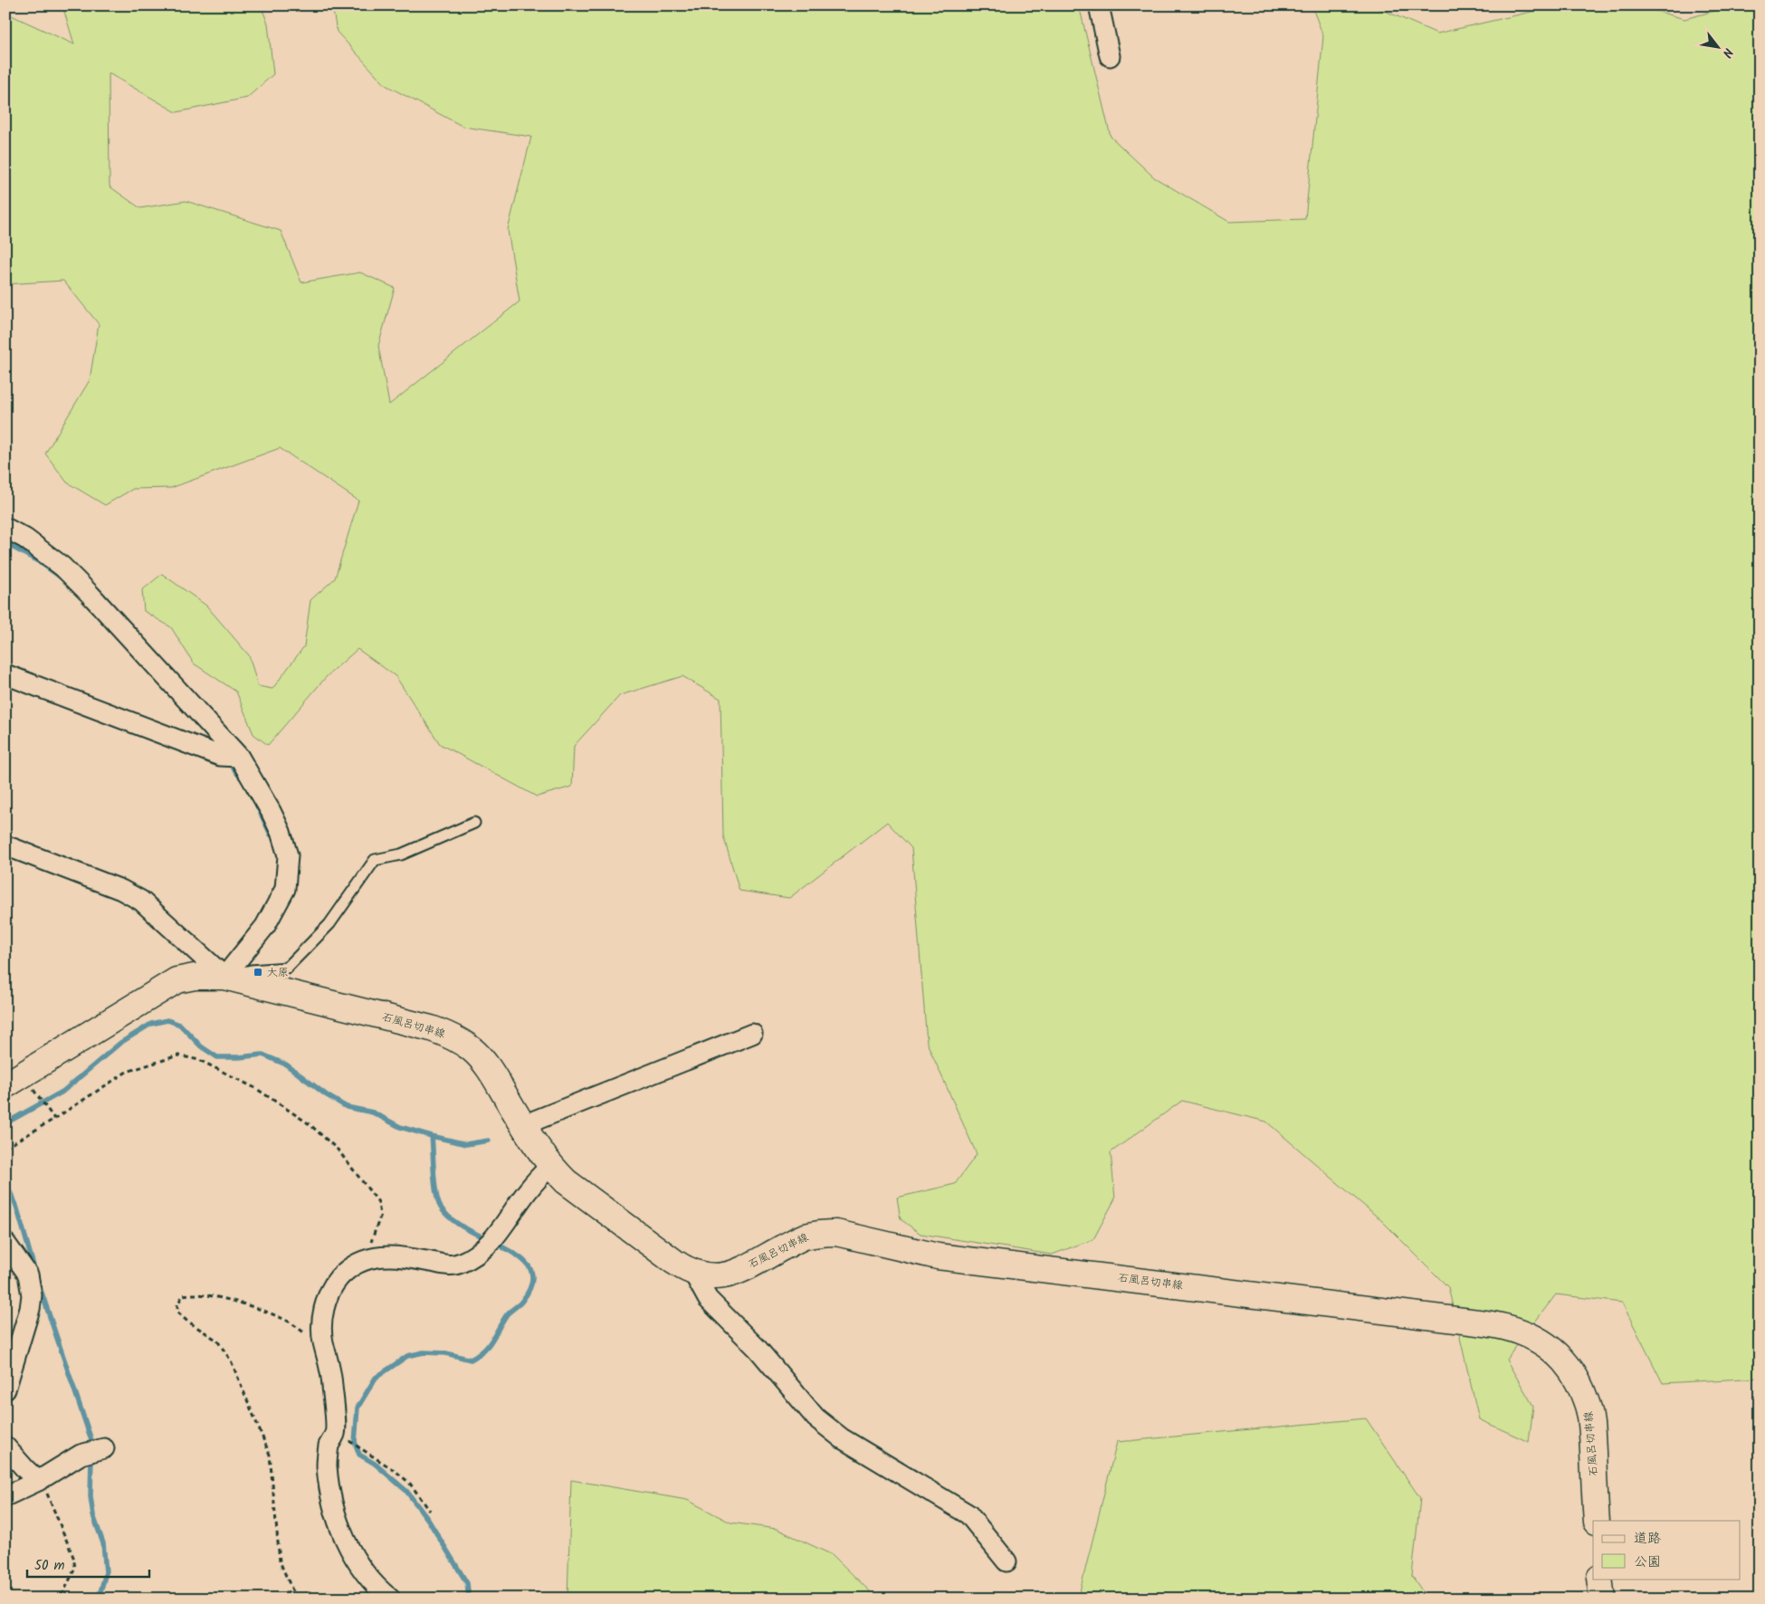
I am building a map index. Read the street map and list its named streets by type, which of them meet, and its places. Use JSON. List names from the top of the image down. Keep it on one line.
{"streets":{"main road":["石風呂切串線"]},"places":{"transit":["大原"]},"legend":["道路","公園"],"scale_bar":"50 m","north":"bottom right"}
